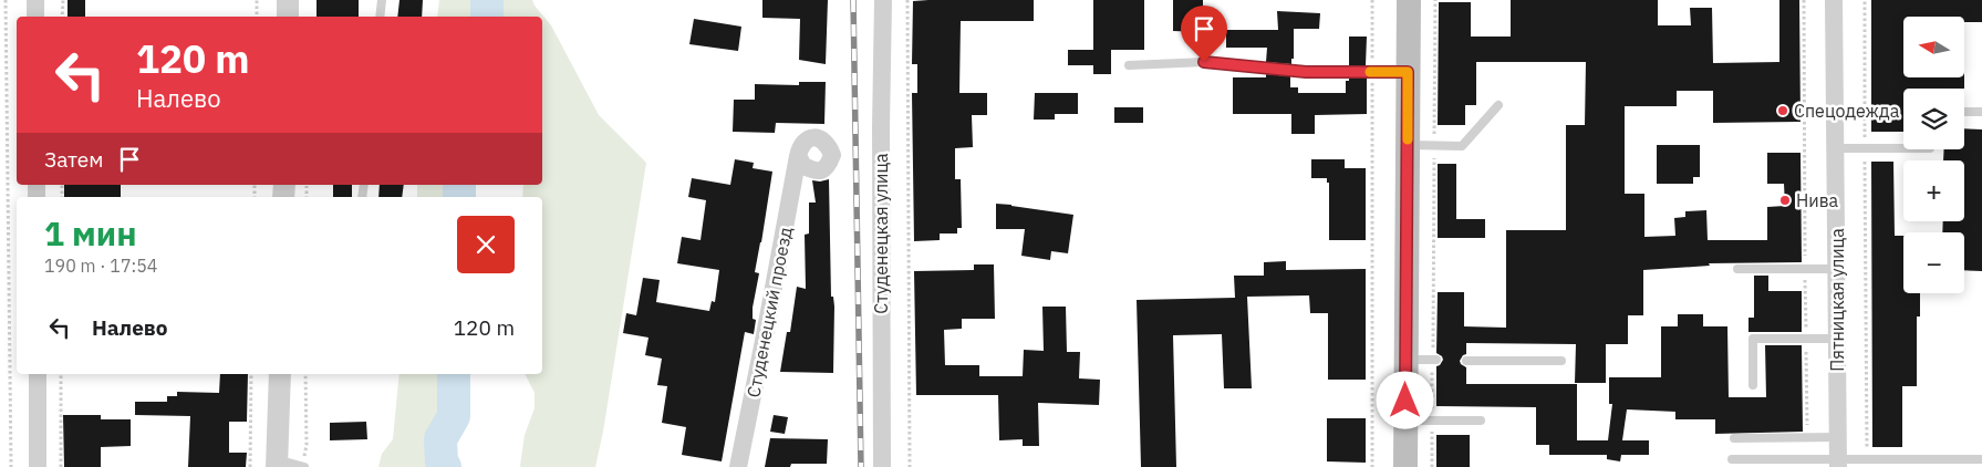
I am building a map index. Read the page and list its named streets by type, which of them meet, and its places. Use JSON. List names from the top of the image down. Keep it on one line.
{"streets":{"street":["Студенецкая улица","Пятницкая улица","Студенецкий проезд"]},"places":["Спецодежда","Нива"],"north":"left","page":{"map_buttons":["+","−"],"turn":["120 m","Налево"],"then":"Затем","heading":["1 мин","190 m · 17:54"],"list":[{"name":"Налево","value":"120 m"}]}}
